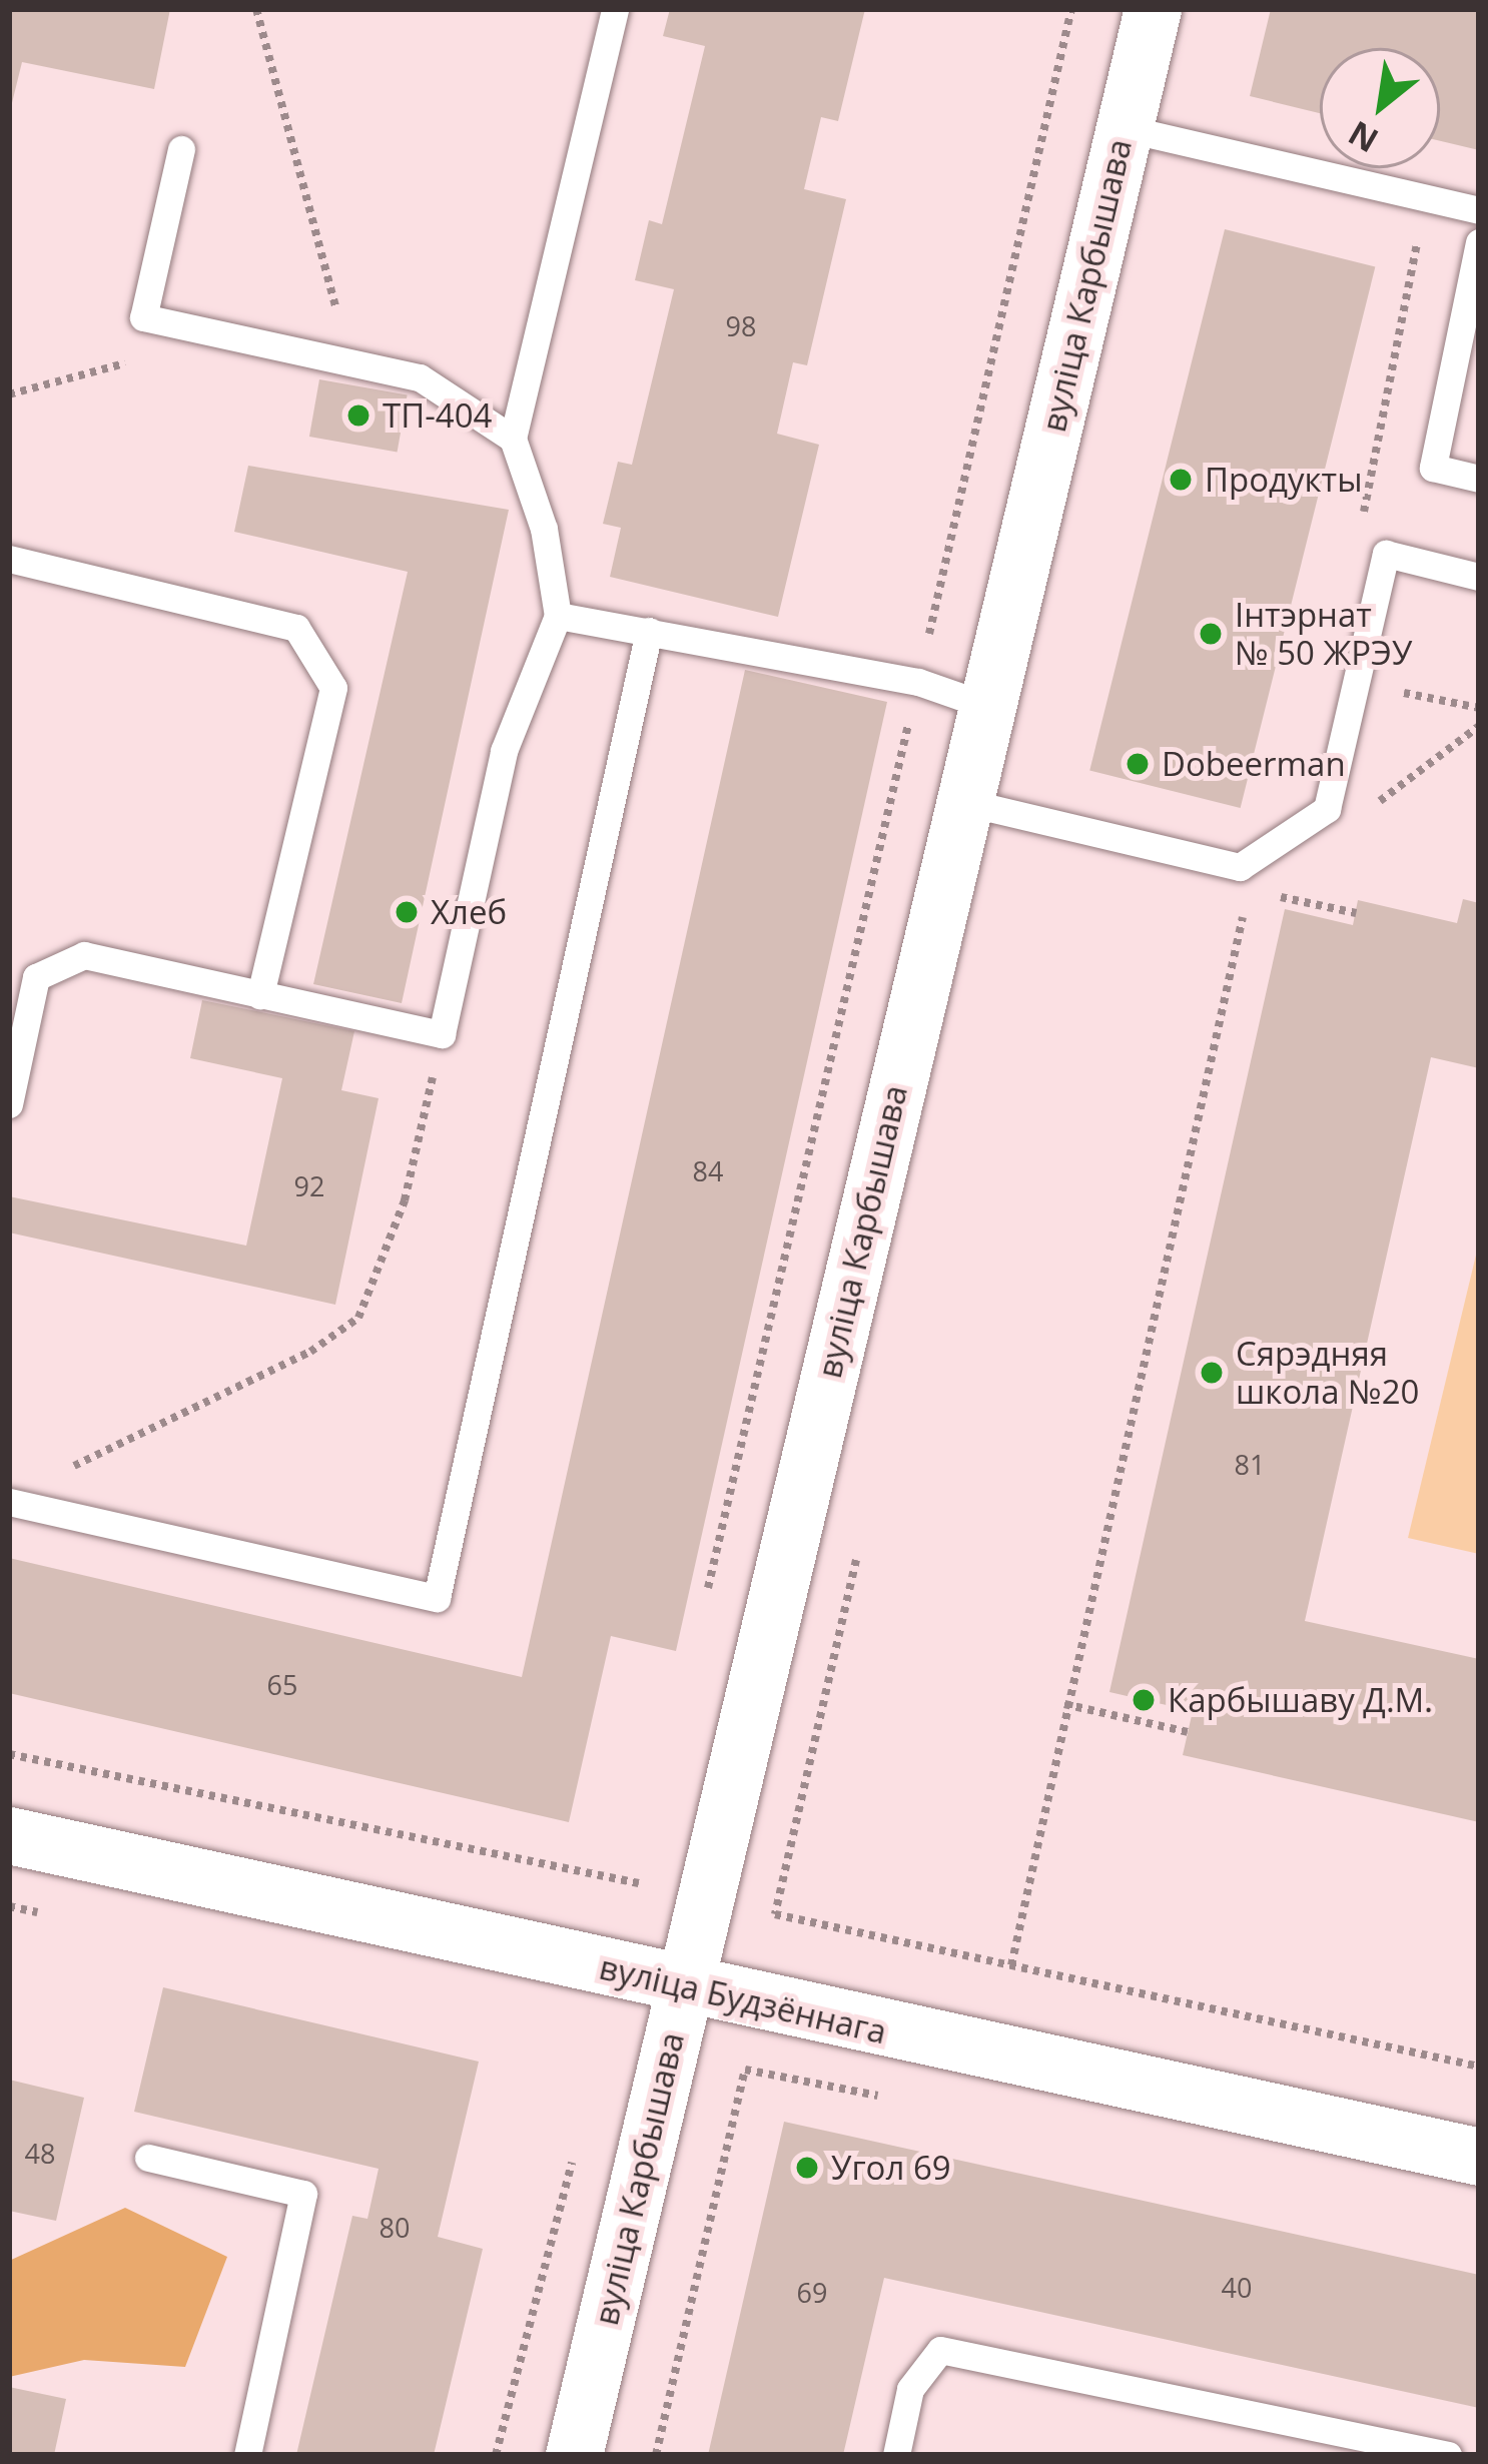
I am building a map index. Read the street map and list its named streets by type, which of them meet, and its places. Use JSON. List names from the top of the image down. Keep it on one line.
{"streets":{"street":["вуліца Карбышава","вуліца Будзённага"]},"crossings":[["вуліца Карбышава","вуліца Будзённага"]],"places":["ТП-404","Продукты","Інтэрнат № 50 ЖРЭУ","Dobeerman","Хлеб","Сярэдняя школа №20","Карбышаву Д.М.","Угол 69"],"house_numbers":["98","84","92","81","65","48","80","40","69"],"north":"bottom left"}
